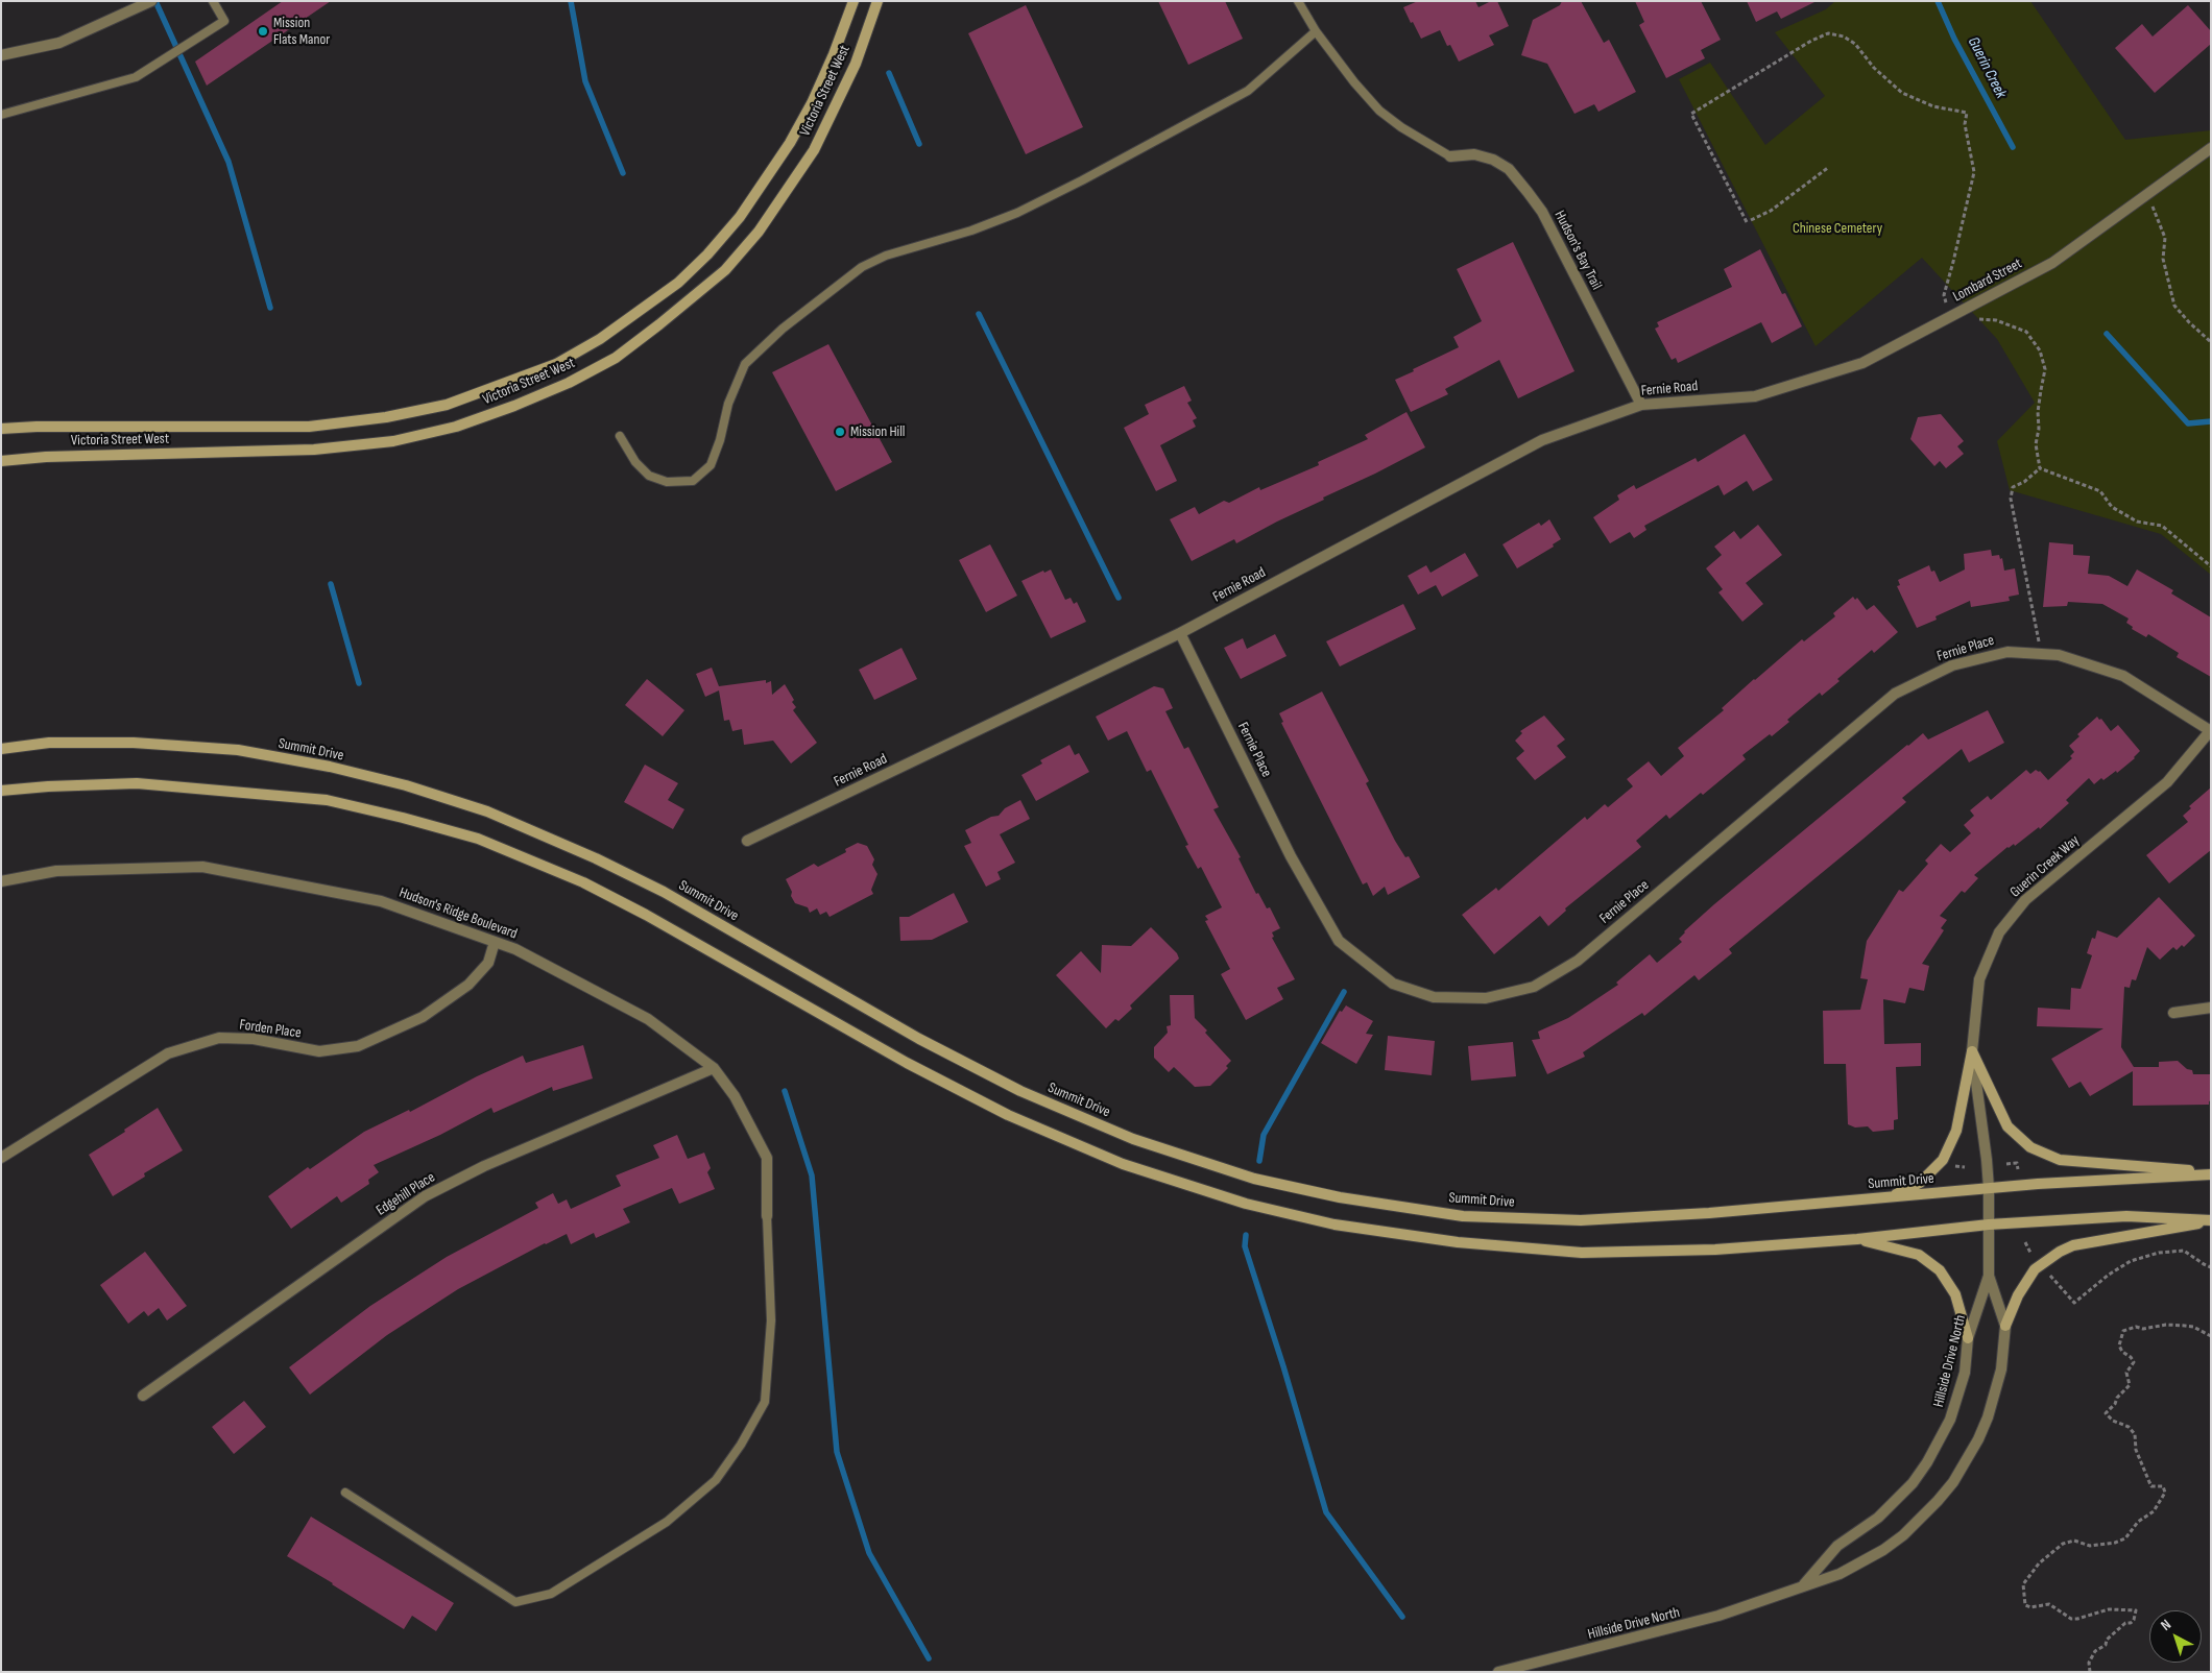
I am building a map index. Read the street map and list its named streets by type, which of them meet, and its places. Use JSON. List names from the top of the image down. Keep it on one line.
{"streets":{"main road":["Victoria Street West","Summit Drive"],"street":["Hudson's Bay Trail","Lombard Street","Fernie Road","Fernie Place","Guerin Creek Way","Hudson's Ridge Boulevard","Forden Place","Edgehill Place","Hillside Drive North"]},"crossings":[["Hudson's Bay Trail","Fernie Road"],["Lombard Street","Fernie Road"],["Fernie Road","Fernie Place"],["Fernie Place","Guerin Creek Way"],["Summit Drive","Guerin Creek Way"],["Guerin Creek Way","Hillside Drive North"],["Hudson's Ridge Boulevard","Forden Place"],["Hudson's Ridge Boulevard","Edgehill Place"]],"water":["Guerin Creek"],"parks":["Chinese Cemetery"],"places":["Mission Flats Manor","Mission Hill"],"north":"top left"}
